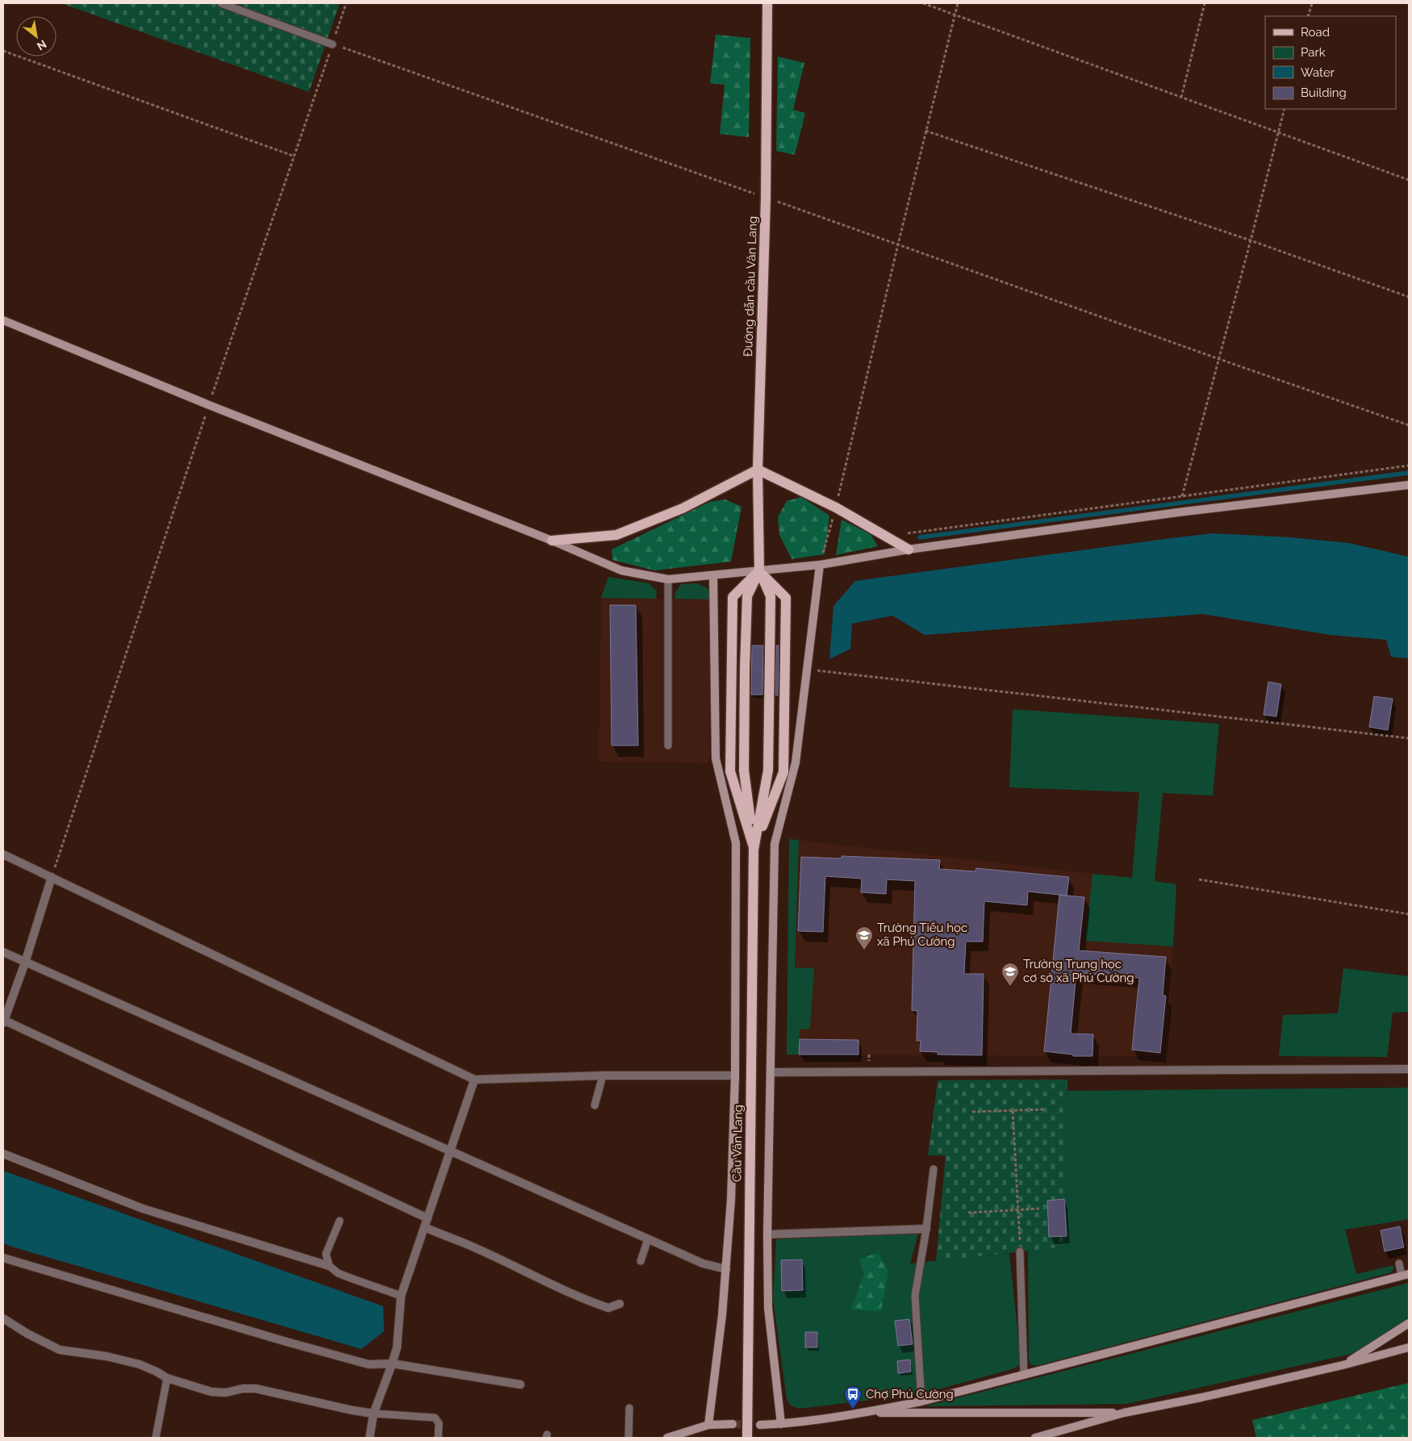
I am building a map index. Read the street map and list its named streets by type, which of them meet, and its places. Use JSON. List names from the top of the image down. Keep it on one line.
{"streets":{"main road":["Đường dẫn cầu Văn Lang","Cầu Văn Lang"]},"places":{"school or university":["Trường Tiểu học xã Phú Cường","Trường Trung học cơ sở xã Phú Cường"],"bus stop":["Chợ Phú Cường"]},"legend":["Road","Park","Water","Building"],"north":"bottom right"}
